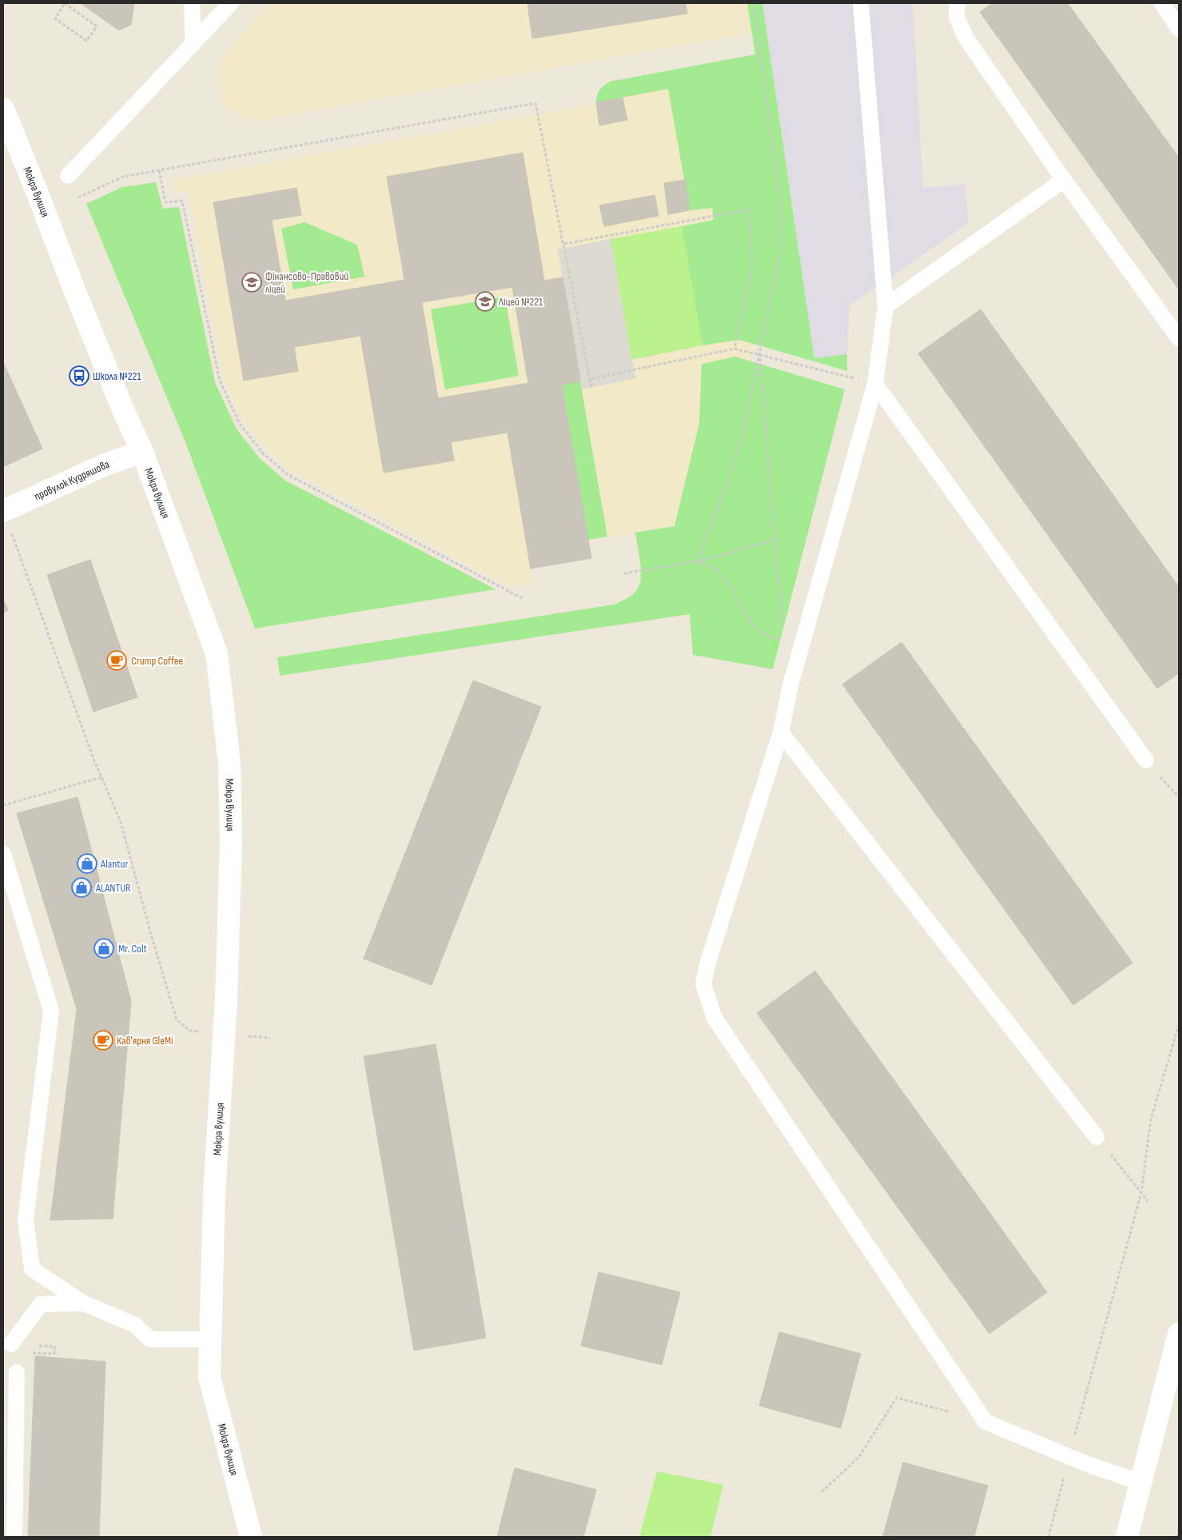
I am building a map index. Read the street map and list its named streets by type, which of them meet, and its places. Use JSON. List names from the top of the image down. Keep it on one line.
{"streets":{"street":["Мокра вулиця","провулок Кудряшова"]},"crossings":[["Мокра вулиця","провулок Кудряшова"]],"places":{"school or university":["Фінансово-Правовий ліцей","Ліцей №221"],"bus stop":["Школа №221"],"cafe":["Crump Coffee","Кав'ярня GleMi"],"shop":["Alantur","ALANTUR","Mr. Colt"]}}
